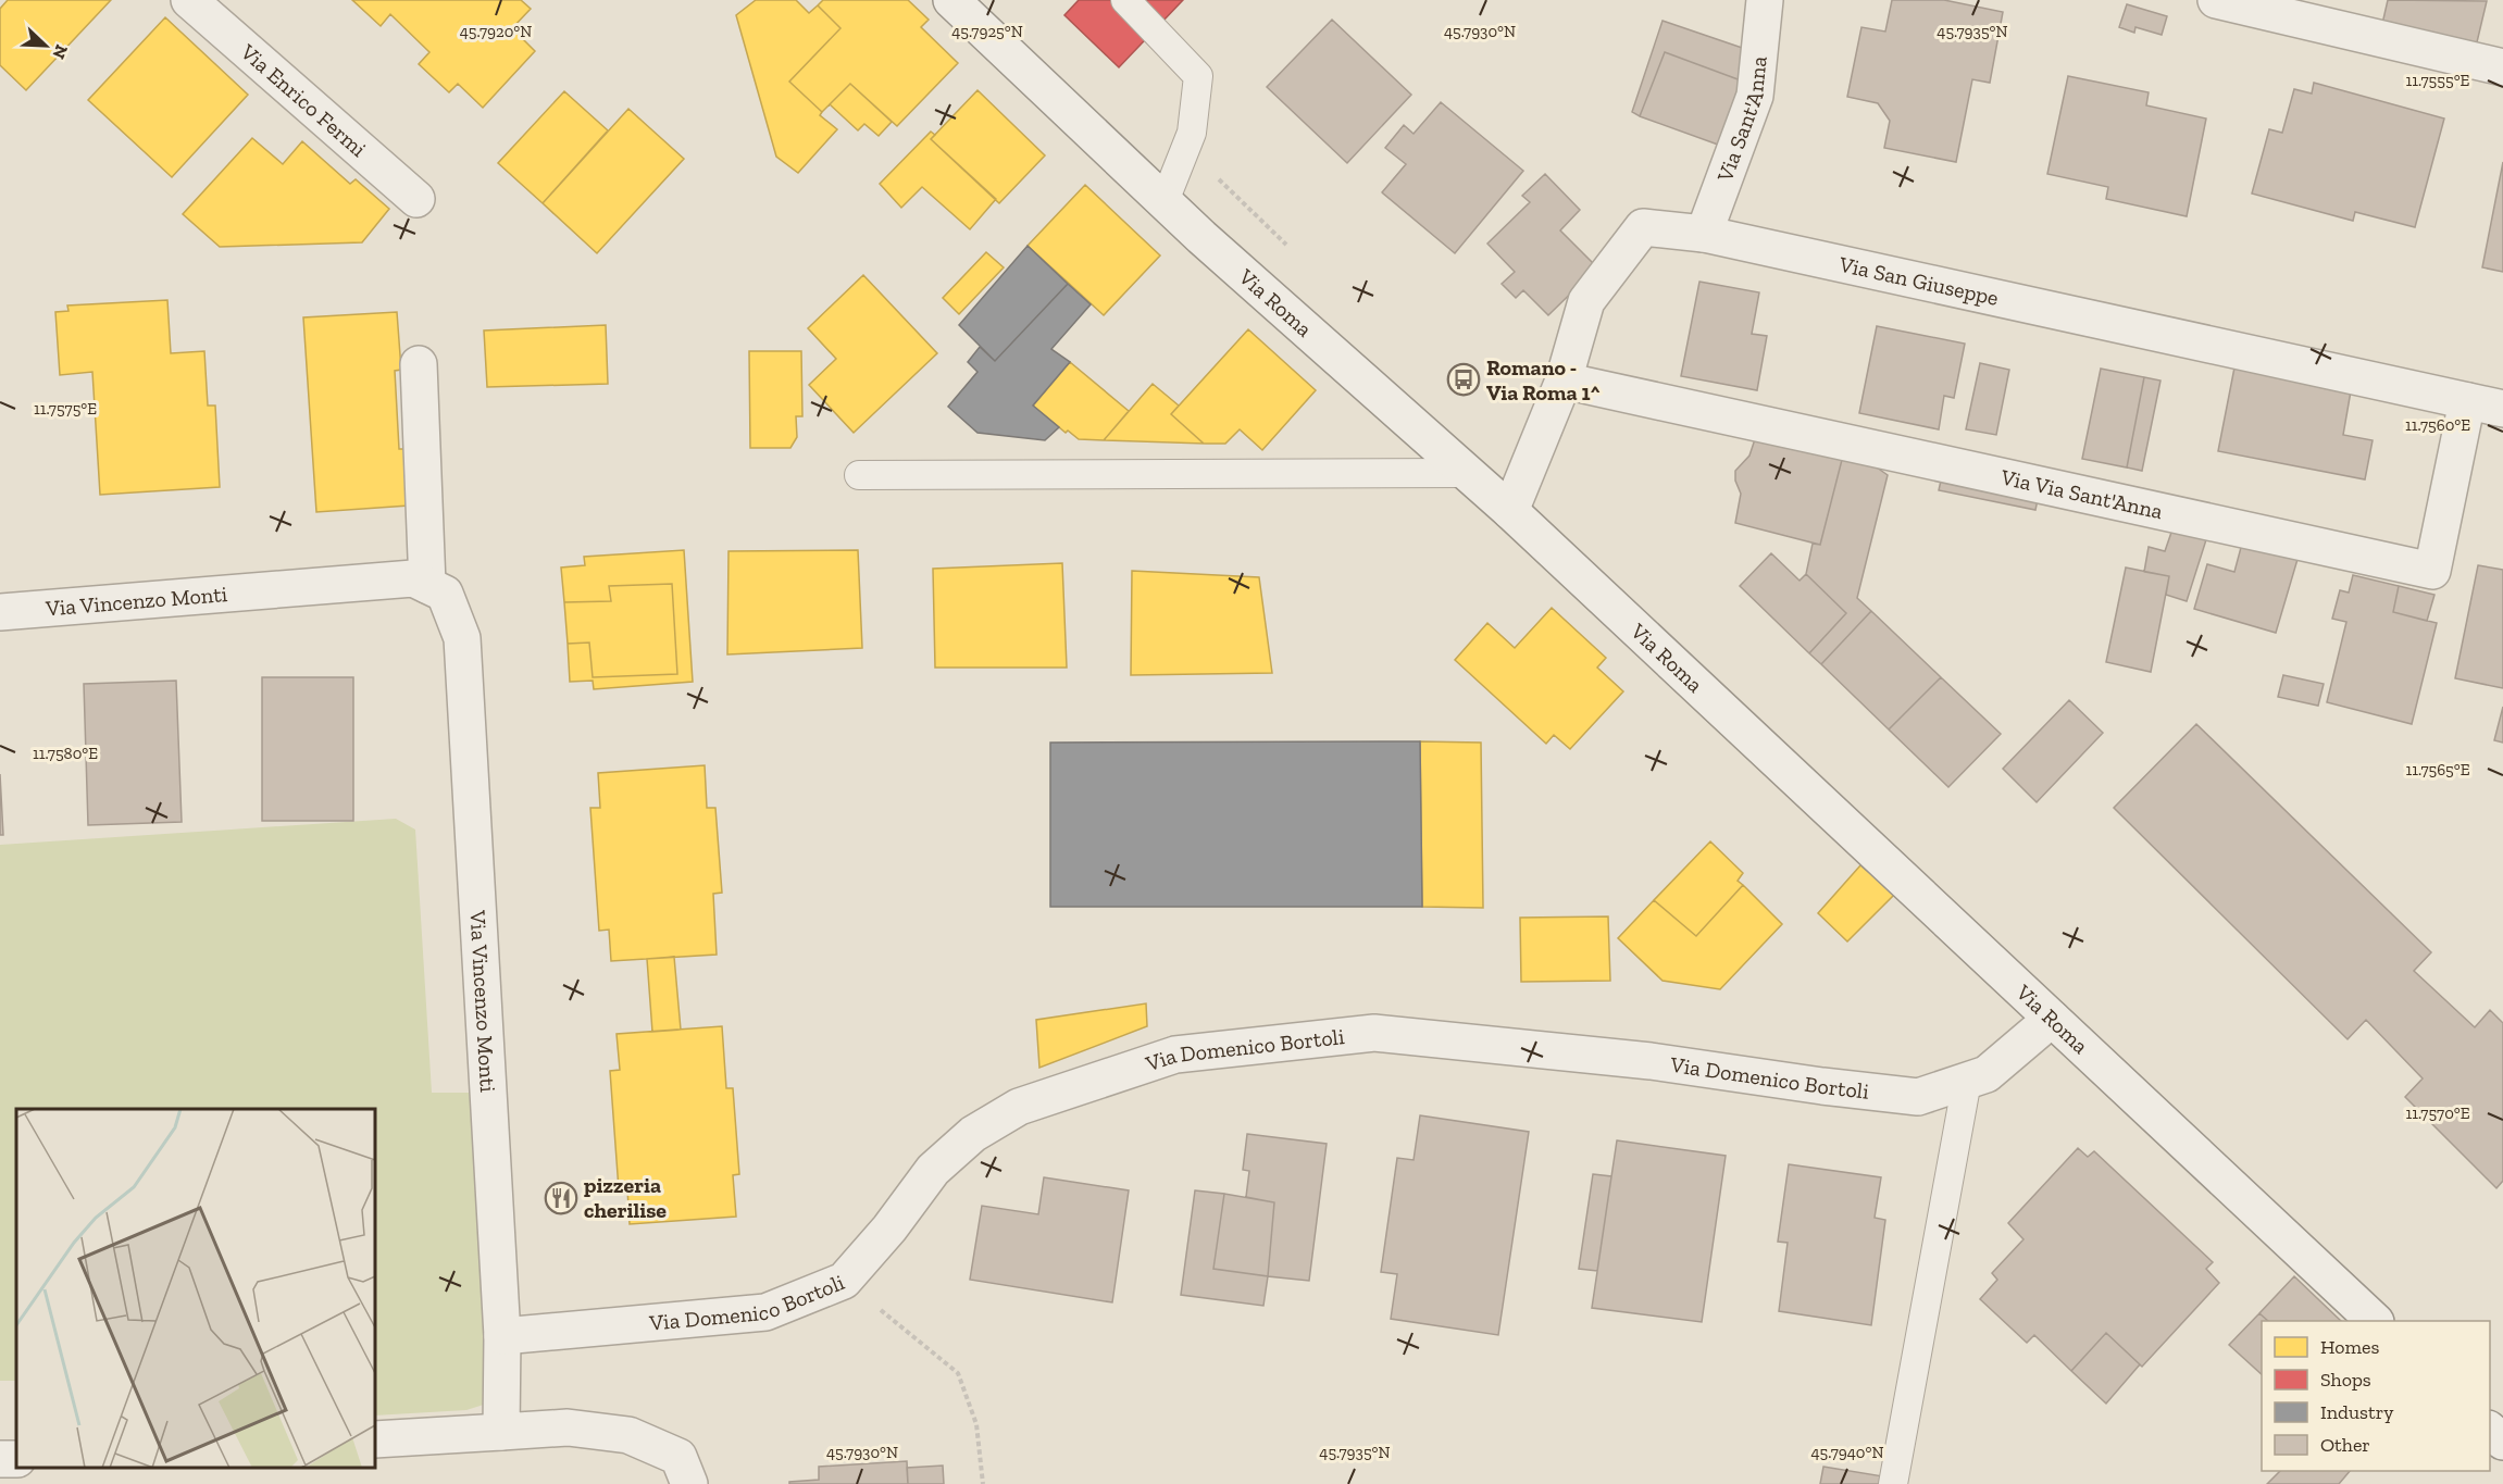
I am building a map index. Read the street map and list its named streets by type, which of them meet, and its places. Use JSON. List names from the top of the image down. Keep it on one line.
{"streets":{"street":["Via Enrico Fermi","Via Sant'Anna","Via San Giuseppe","Via Roma","Via Via Sant'Anna","Via Vincenzo Monti","Via Domenico Bortoli"]},"crossings":[["Via Sant'Anna","Via San Giuseppe"],["Via San Giuseppe","Via Roma"],["Via San Giuseppe","Via Via Sant'Anna"],["Via Roma","Via Domenico Bortoli"],["Via Vincenzo Monti","Via Domenico Bortoli"]],"places":{"bus stop":["Romano - Via Roma 1^"],"restaurant":["pizzeria cherilise"]},"legend":["Homes","Shops","Industry","Other"],"north":"bottom right","coordinates":["45.7920°N","45.7925°N","45.7930°N","45.7935°N","11.7555°E","11.7575°E","11.7560°E","11.7580°E","11.7565°E","11.7570°E","45.7940°N"]}
